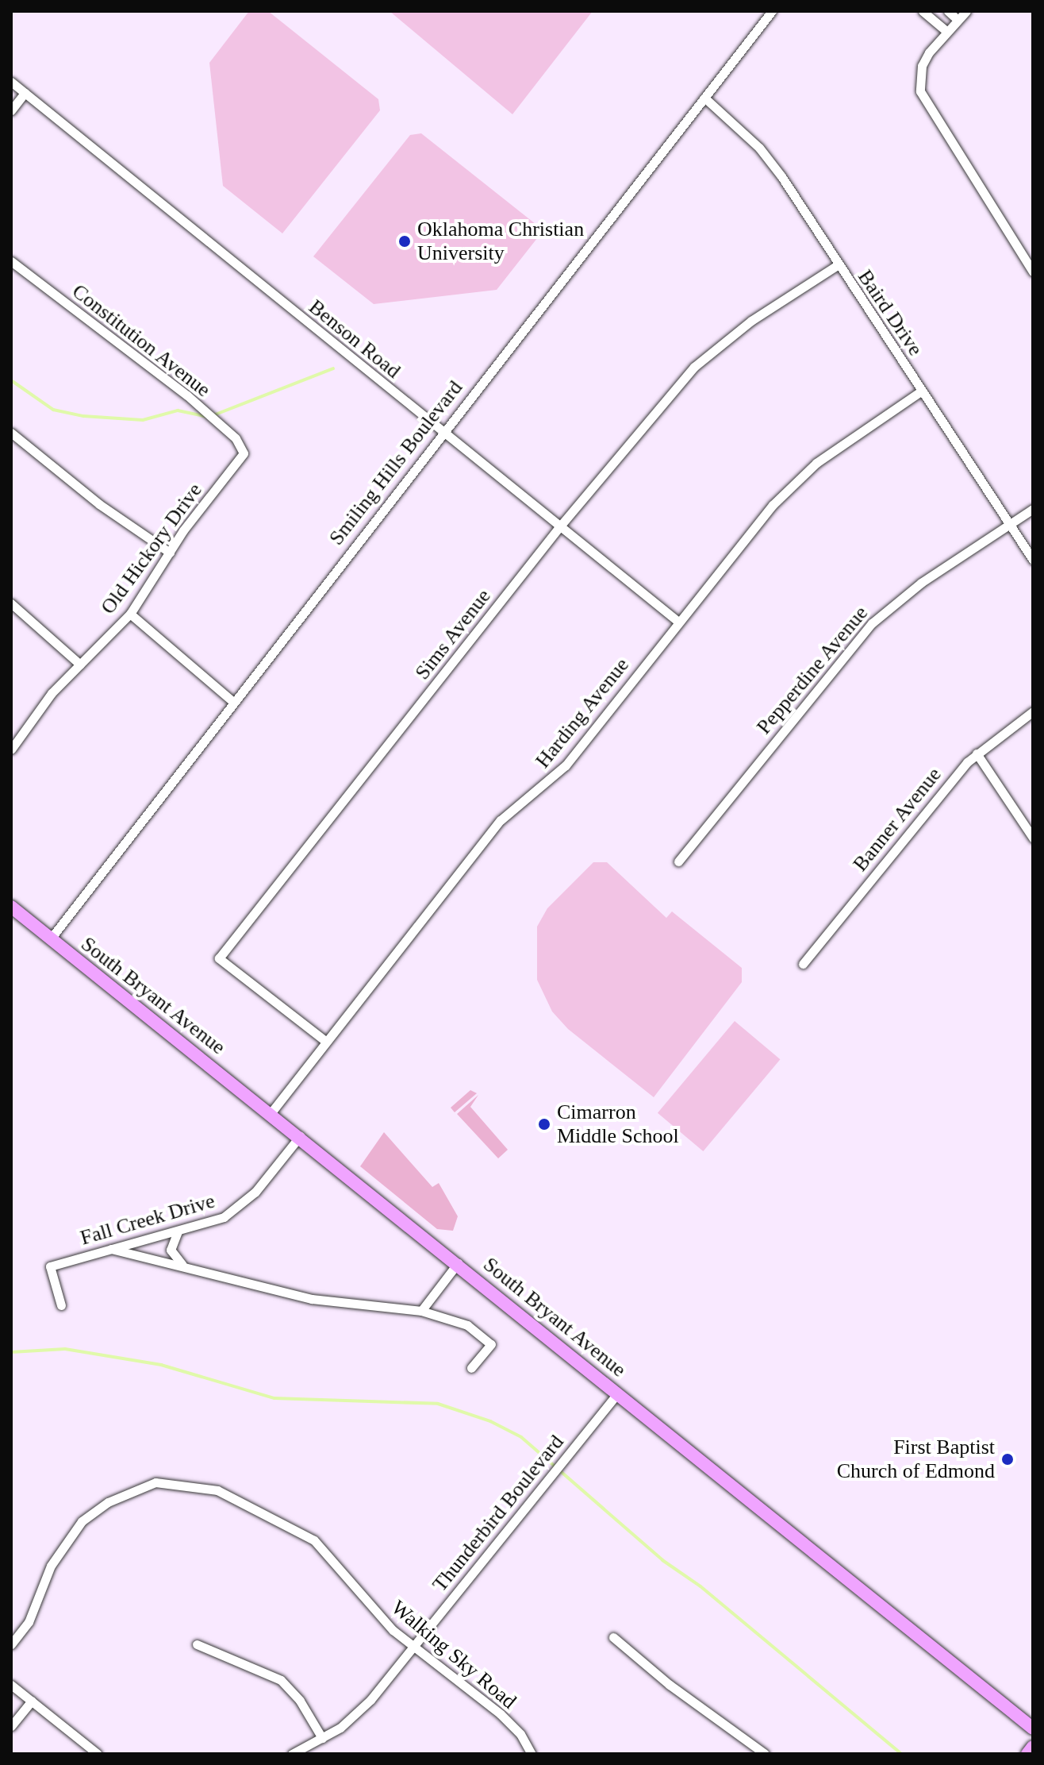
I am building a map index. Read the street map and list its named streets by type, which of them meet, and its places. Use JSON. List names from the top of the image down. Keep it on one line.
{"streets":{"street":["Baird Drive","Benson Road","Constitution Avenue","Smiling Hills Boulevard","Old Hickory Drive","Sims Avenue","Pepperdine Avenue","Harding Avenue","Banner Avenue","South Bryant Avenue","Fall Creek Drive","Thunderbird Boulevard","Walking Sky Road"]},"crossings":[["Baird Drive","Smiling Hills Boulevard"],["Baird Drive","Sims Avenue"],["Baird Drive","Pepperdine Avenue"],["Baird Drive","Harding Avenue"],["Benson Road","Smiling Hills Boulevard"],["Benson Road","Sims Avenue"],["Benson Road","Harding Avenue"],["Constitution Avenue","Old Hickory Drive"],["Smiling Hills Boulevard","South Bryant Avenue"],["Sims Avenue","Harding Avenue"],["Harding Avenue","South Bryant Avenue"],["South Bryant Avenue","Fall Creek Drive"],["South Bryant Avenue","Thunderbird Boulevard"],["Thunderbird Boulevard","Walking Sky Road"]],"places":["Oklahoma Christian University","Cimarron Middle School","First Baptist Church of Edmond"]}
